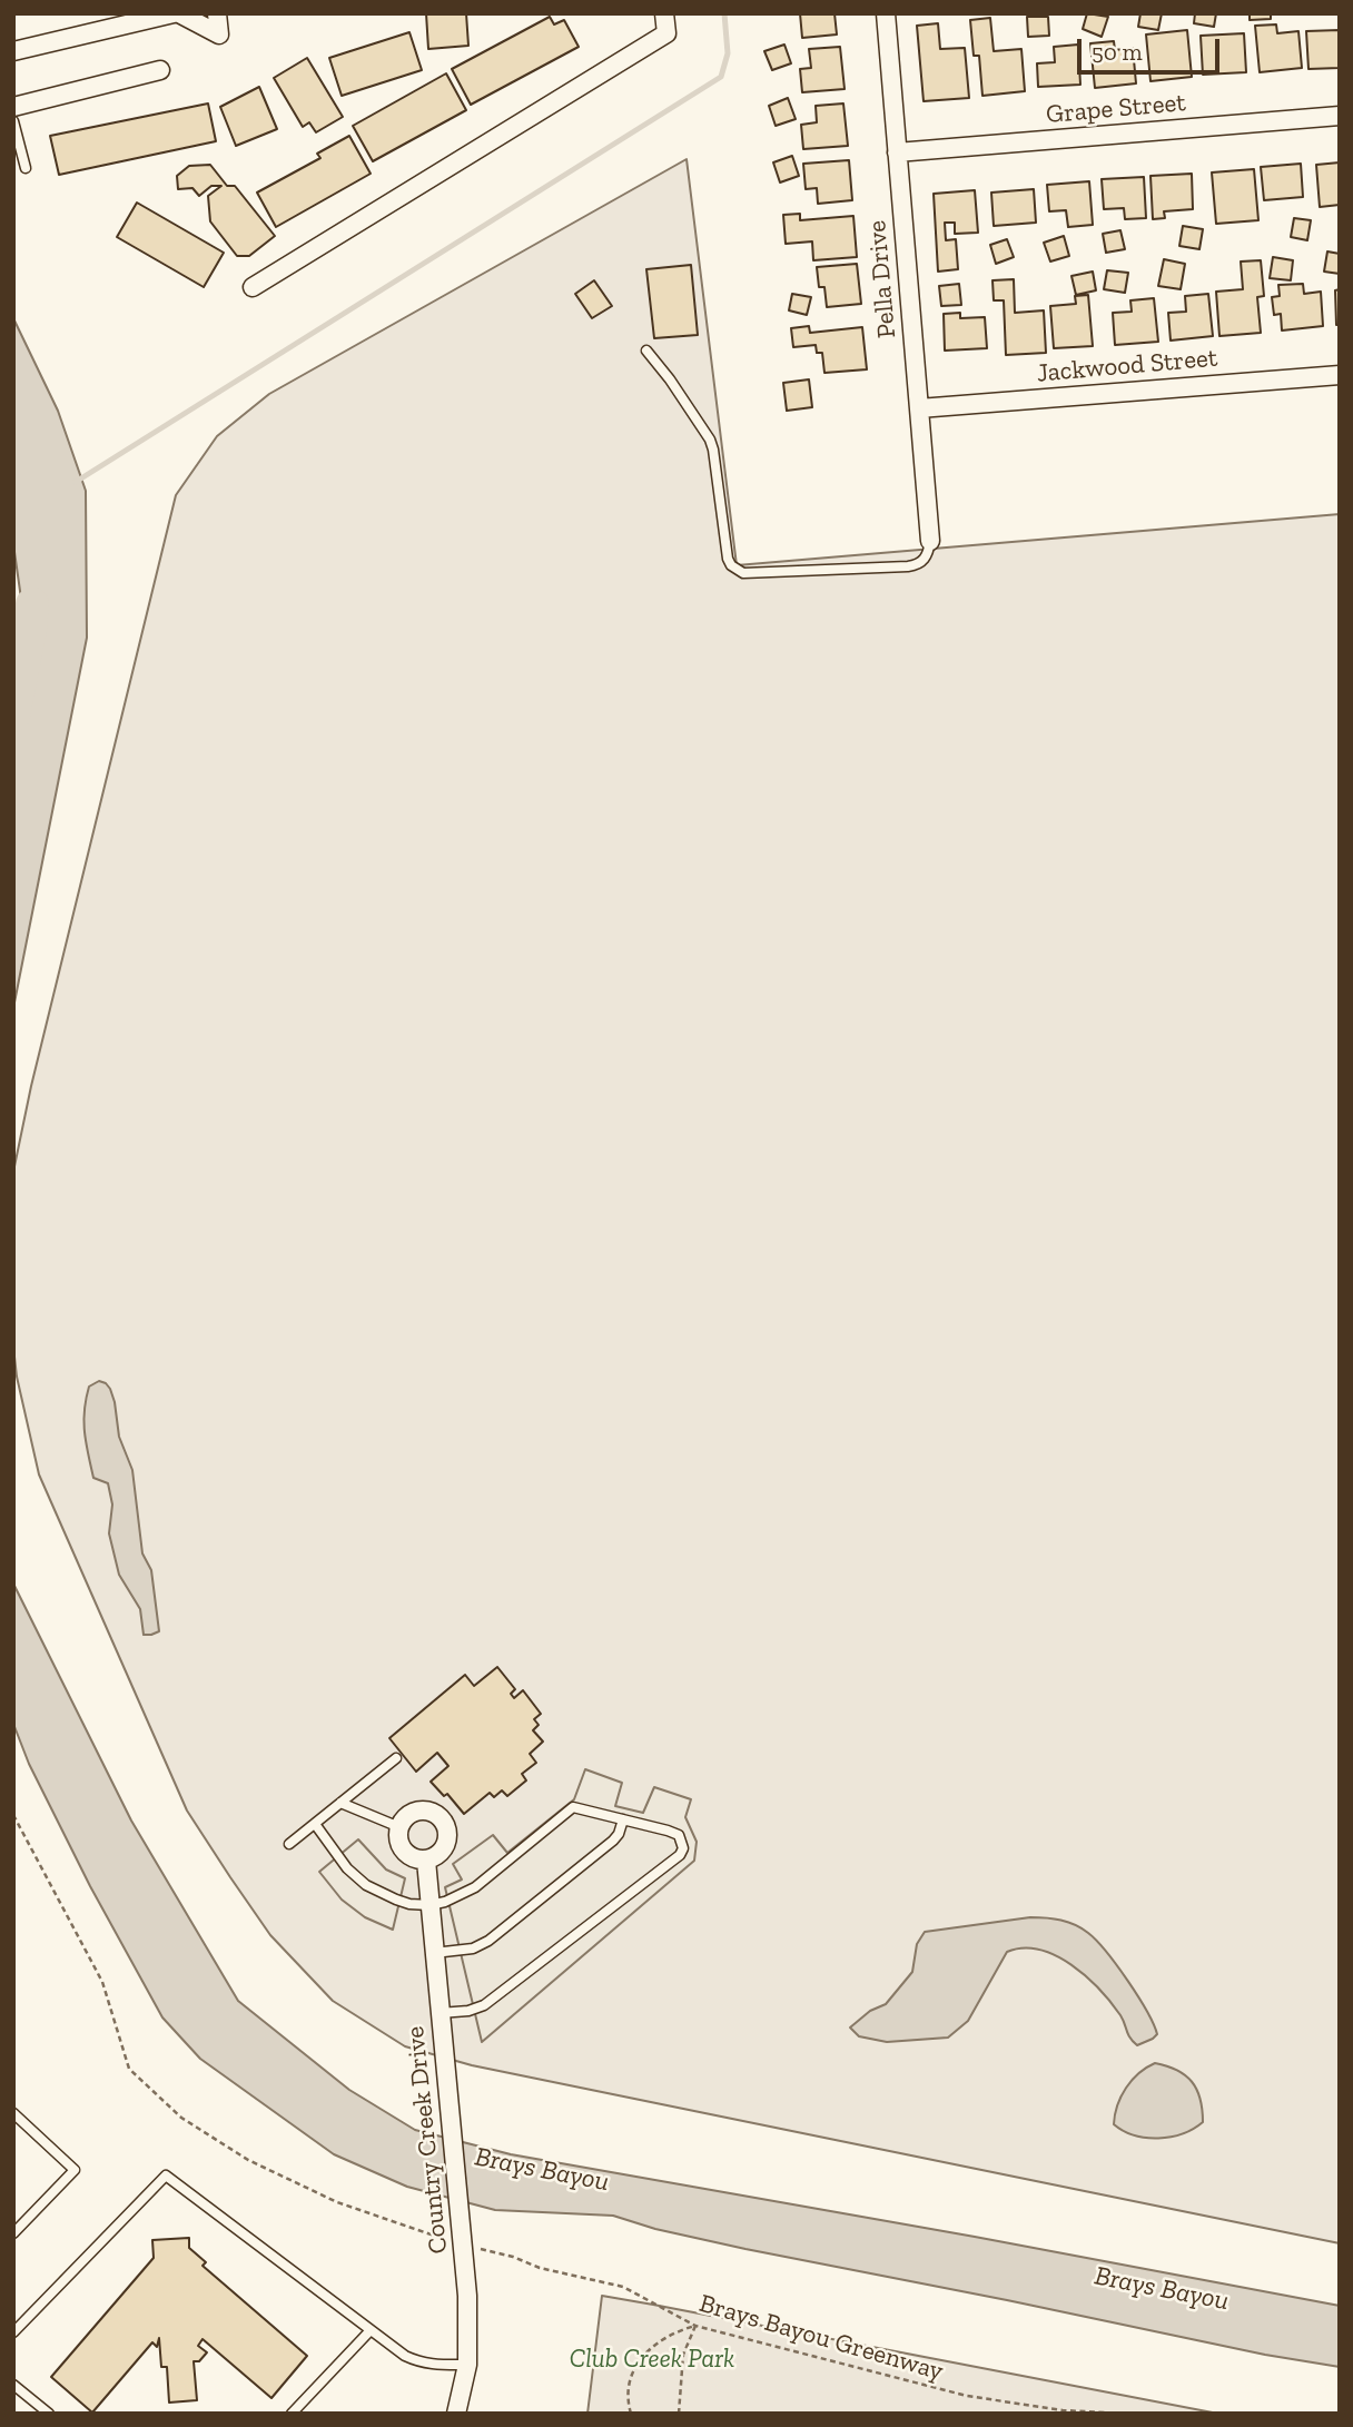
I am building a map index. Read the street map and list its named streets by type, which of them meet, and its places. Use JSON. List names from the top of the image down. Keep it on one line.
{"streets":{"street":["Grape Street","Pella Drive","Jackwood Street","Country Creek Drive"],"path":["Brays Bayou Greenway"]},"crossings":[["Grape Street","Pella Drive"],["Pella Drive","Jackwood Street"]],"water":["Brays Bayou"],"parks":["Club Creek Park"],"scale_bar":"50 m"}
